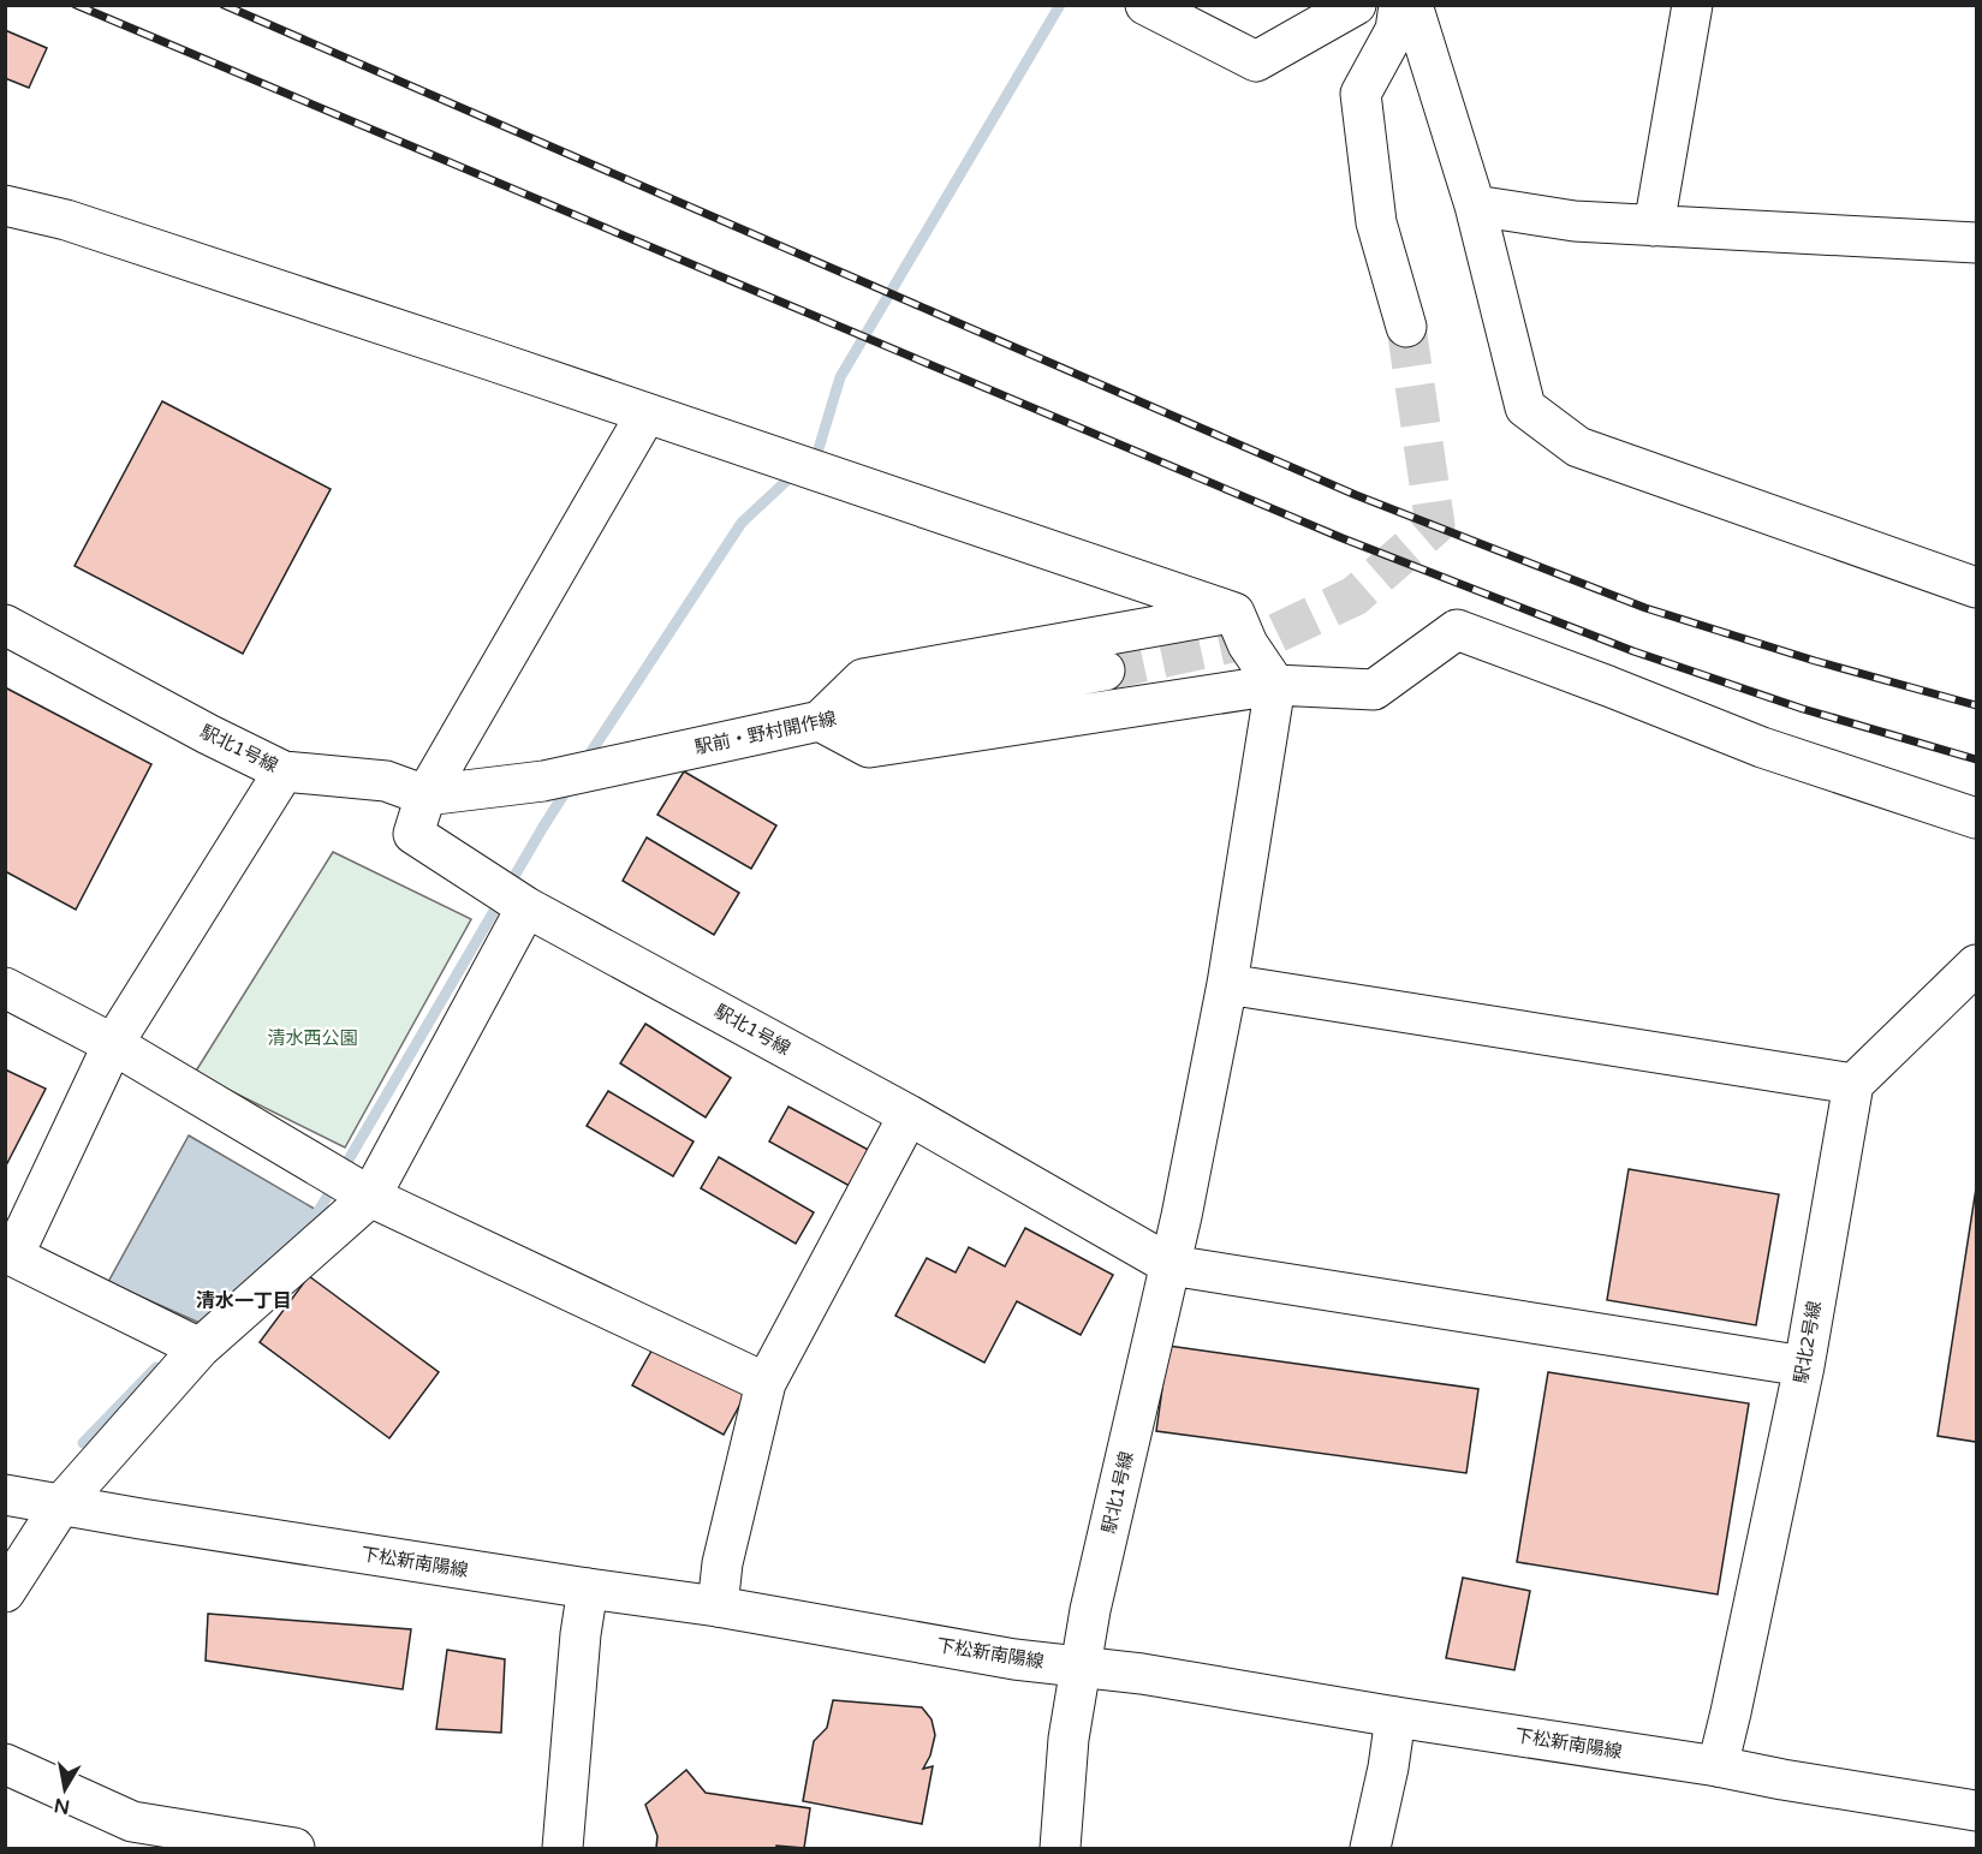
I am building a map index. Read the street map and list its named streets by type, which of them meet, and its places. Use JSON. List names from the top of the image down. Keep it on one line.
{"streets":{"street":["駅前・野村開作線","駅北1号線","駅北2号線","下松新南陽線"]},"crossings":[["駅前・野村開作線","駅北1号線"],["駅北1号線","下松新南陽線"],["駅北2号線","下松新南陽線"]],"districts":["清水一丁目"],"parks":["清水西公園"],"north":"bottom"}
